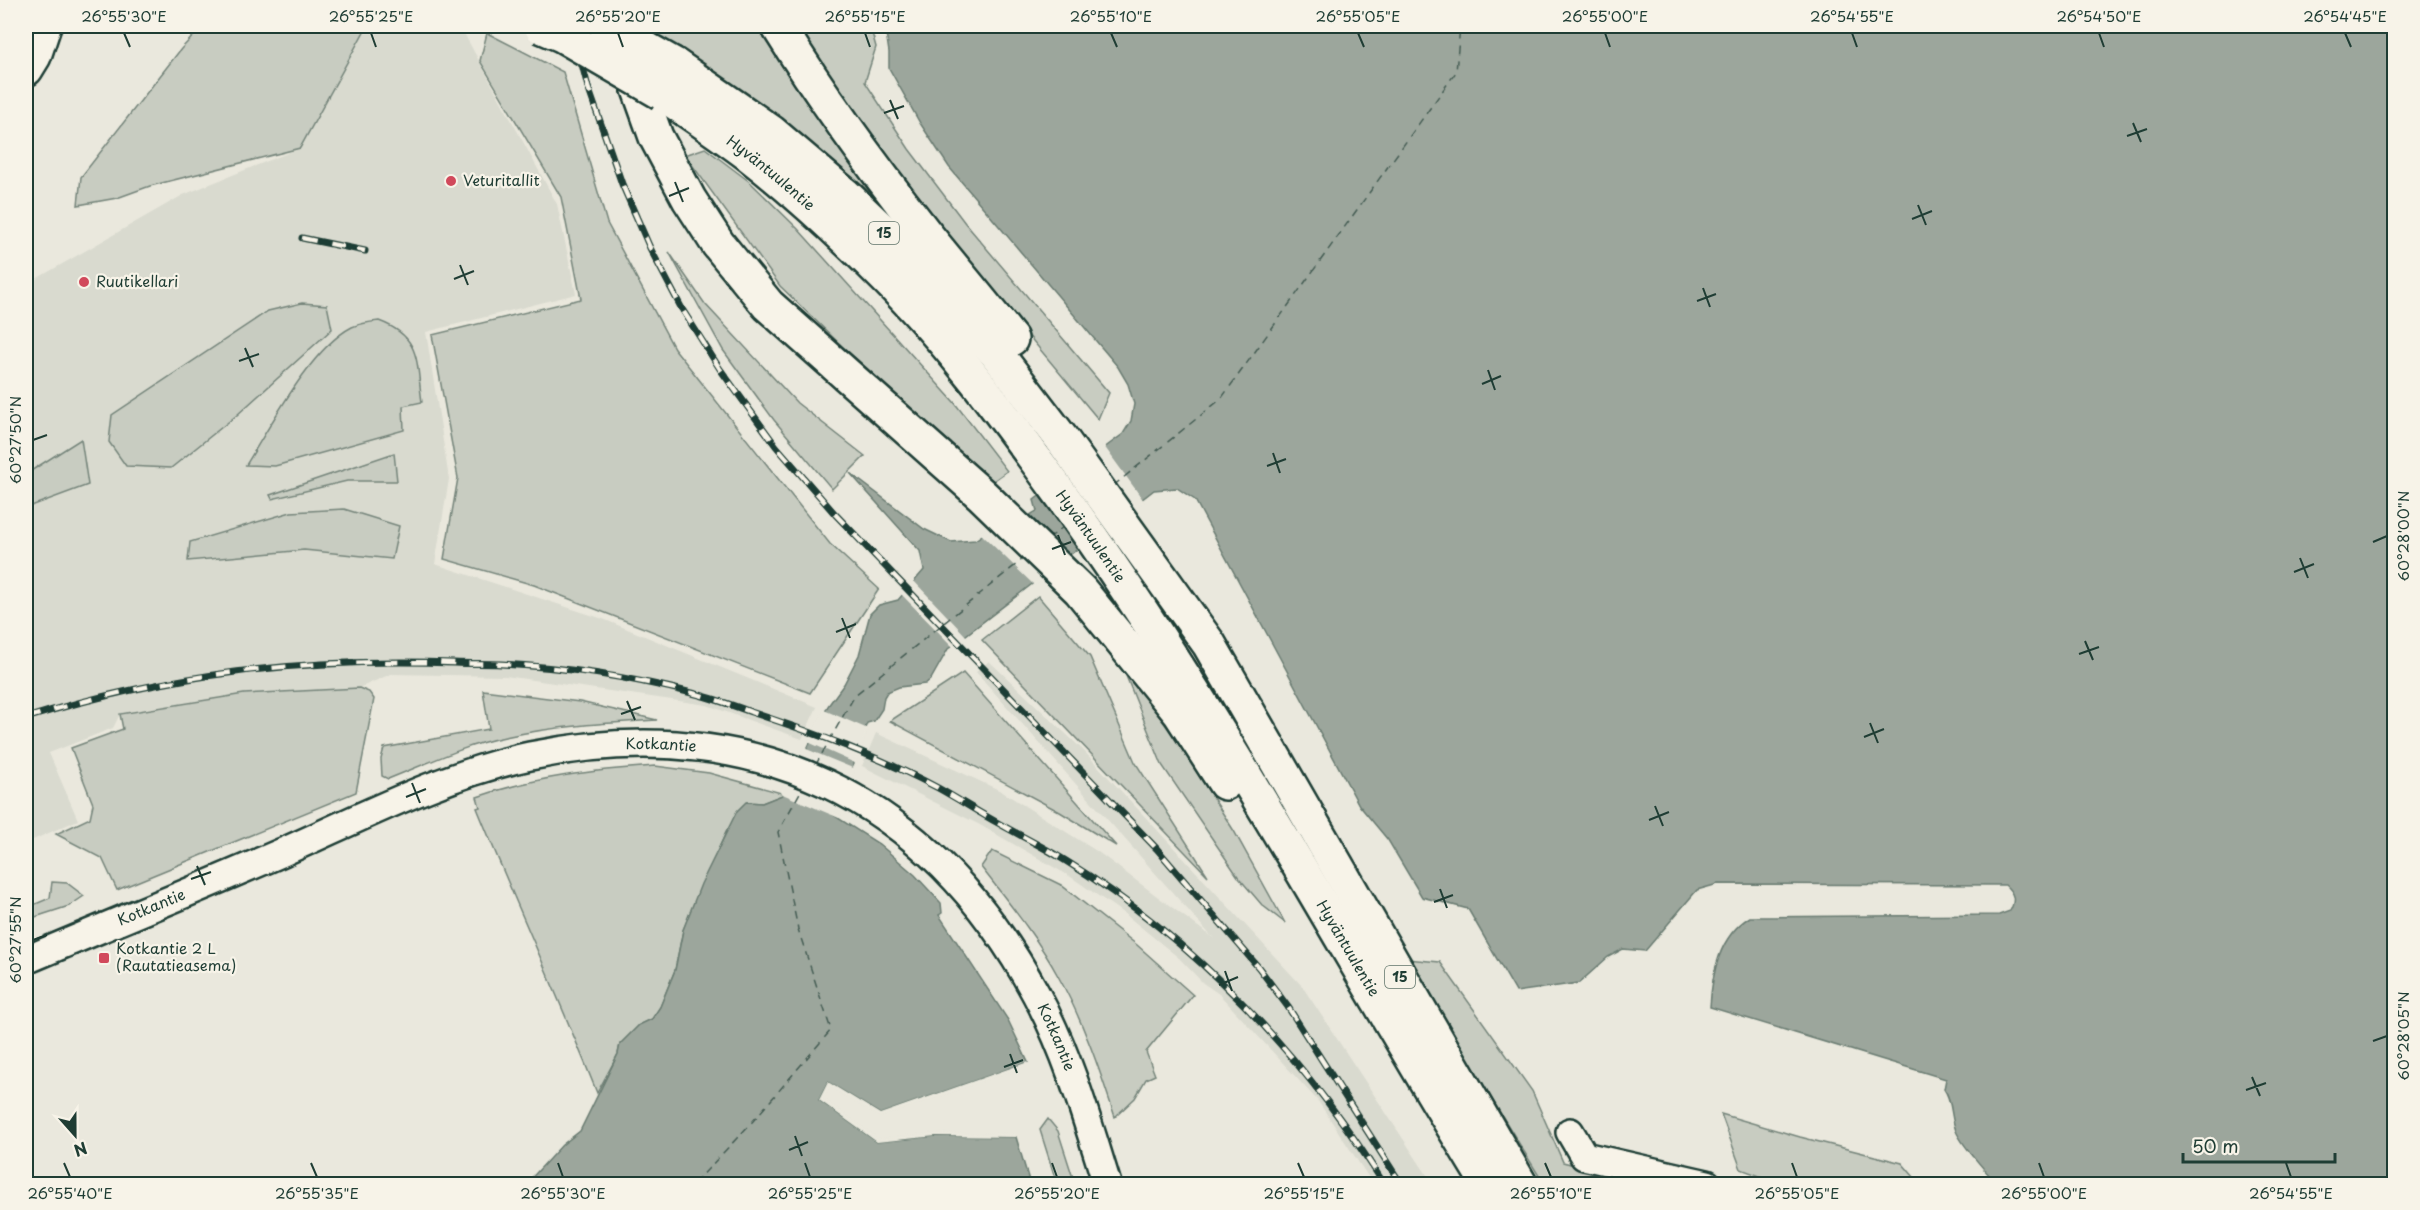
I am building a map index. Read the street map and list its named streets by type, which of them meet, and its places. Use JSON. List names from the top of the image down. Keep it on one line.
{"streets":{"main road":["Hyväntuulentie","15"],"street":["Kotkantie"]},"places":{"other":["Veturitallit","Ruutikellari"],"transit":["Kotkantie 2 L (Rautatieasema)"]},"scale_bar":"50 m","north":"bottom","coordinates":["26°55'30\"E","26°55'25\"E","26°55'20\"E","26°55'15\"E","26°55'10\"E","26°55'05\"E","26°55'00\"E","26°54'55\"E","26°54'50\"E","26°54'45\"E","60°27'50\"N","60°28'00\"N","60°27'55\"N","60°28'05\"N","26°55'40\"E","26°55'35\"E"]}
